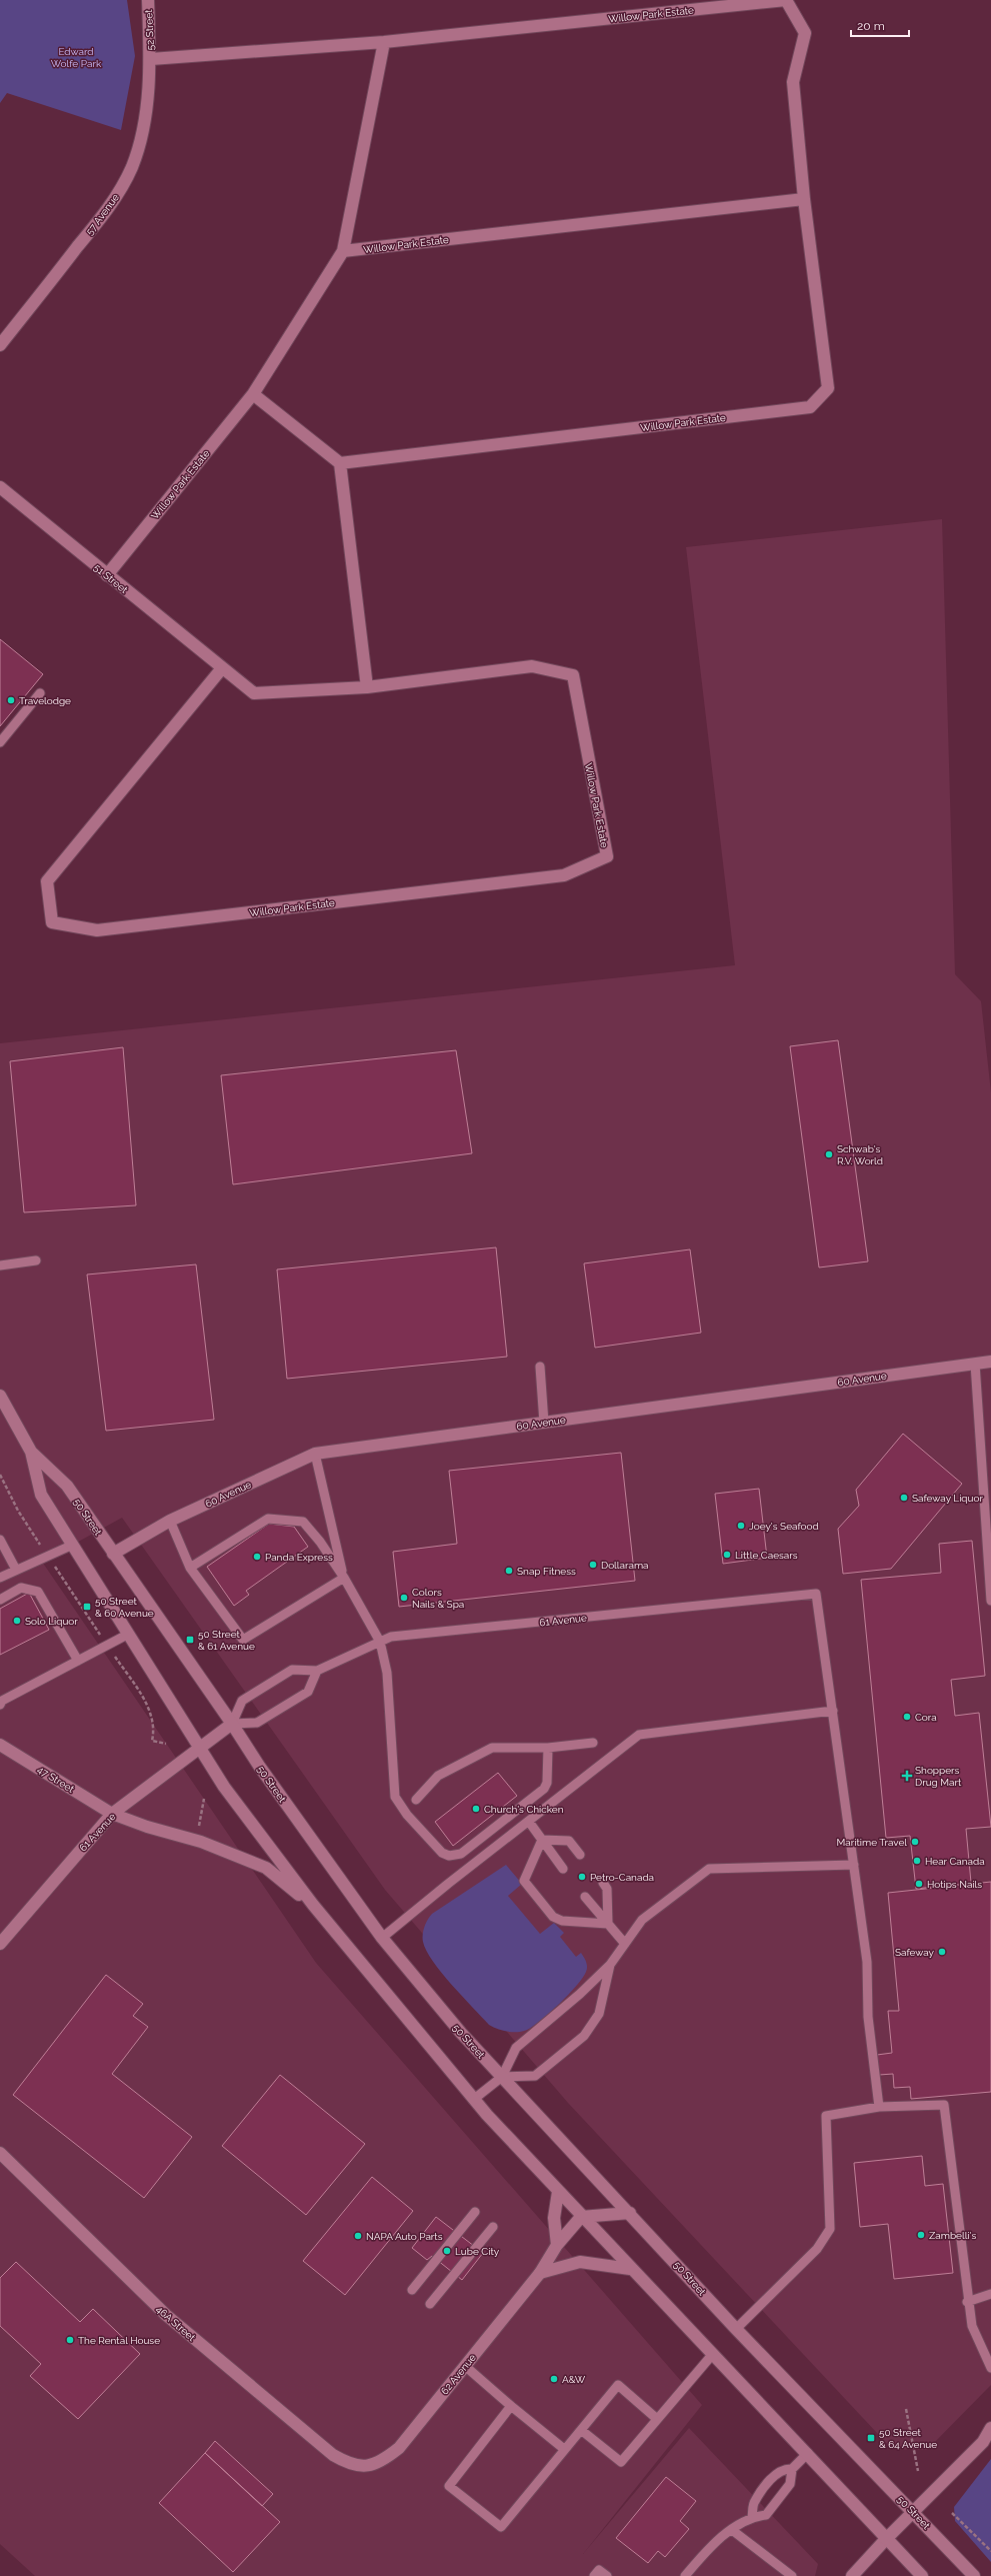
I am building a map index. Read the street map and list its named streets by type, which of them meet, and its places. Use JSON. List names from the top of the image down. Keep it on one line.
{"streets":{"street":["Willow Park Estate","52 Street","57 Avenue","51 Street","60 Avenue","50 Street","61 Avenue","47 Street","46A Street","62 Avenue"]},"crossings":[["Willow Park Estate","52 Street"],["Willow Park Estate","57 Avenue"],["Willow Park Estate","51 Street"],["52 Street","57 Avenue"],["60 Avenue","50 Street"],["50 Street","61 Avenue"],["50 Street","47 Street"],["50 Street","62 Avenue"],["61 Avenue","47 Street"],["46A Street","62 Avenue"]],"parks":["Edward Wolfe Park"],"places":{"other":["Travelodge","Schwab's R.V. World","Safeway Liquor","Joey's Seafood","Little Caesars","Panda Express","Dollarama","Snap Fitness","Colors Nails & Spa","Solo Liquor","Cora","Church's Chicken","Maritime Travel","Hear Canada","Petro-Canada","Hotips Nails","Safeway","Zambelli's","NAPA Auto Parts","Lube City","The Rental House","A&W"],"transit":["50 Street & 60 Avenue","50 Street & 61 Avenue","50 Street & 64 Avenue"],"health":["Shoppers Drug Mart"]},"scale_bar":"20 m"}
